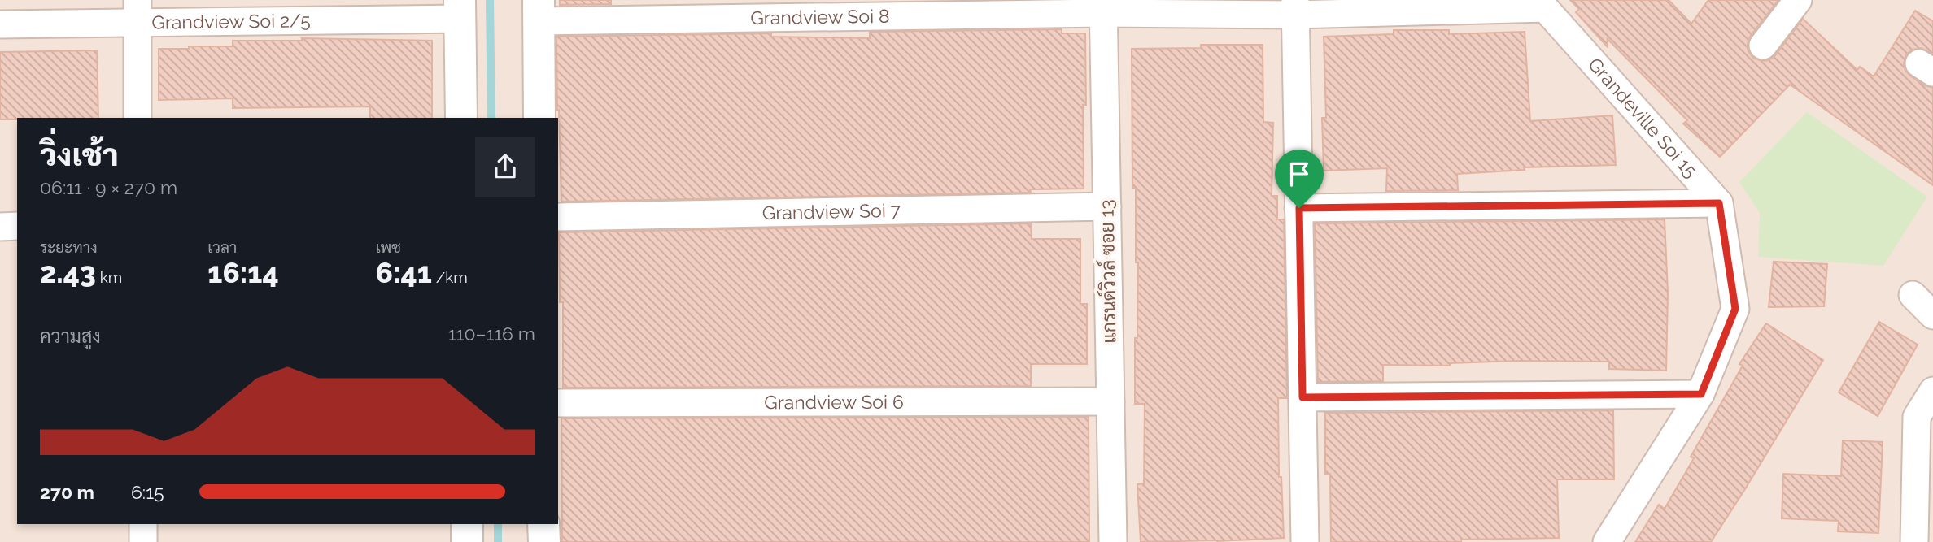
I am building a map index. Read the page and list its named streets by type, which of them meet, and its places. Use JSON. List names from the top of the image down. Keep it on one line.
{"streets":{"street":["Grandview Soi 8","Grandview Soi 2/5","Grandeville Soi 15","Grandview Soi 7","แกรนด์วิวล์ ซอย 13","Grandview Soi 6"]},"crossings":[["Grandview Soi 8","Grandeville Soi 15"],["Grandview Soi 8","แกรนด์วิวล์ ซอย 13"],["Grandview Soi 7","แกรนด์วิวล์ ซอย 13"],["แกรนด์วิวล์ ซอย 13","Grandview Soi 6"]],"page":{"heading":["วิ่งเช้า","06:11 · 9 × 270 m"],"stats":[["ระยะทาง","2.43 km"],["เวลา","16:14"],["เพซ","6:41 /km"]],"chart":["ความสูง","110–116 m"],"list":[{"name":"270 m","note":"6:15"}]}}
